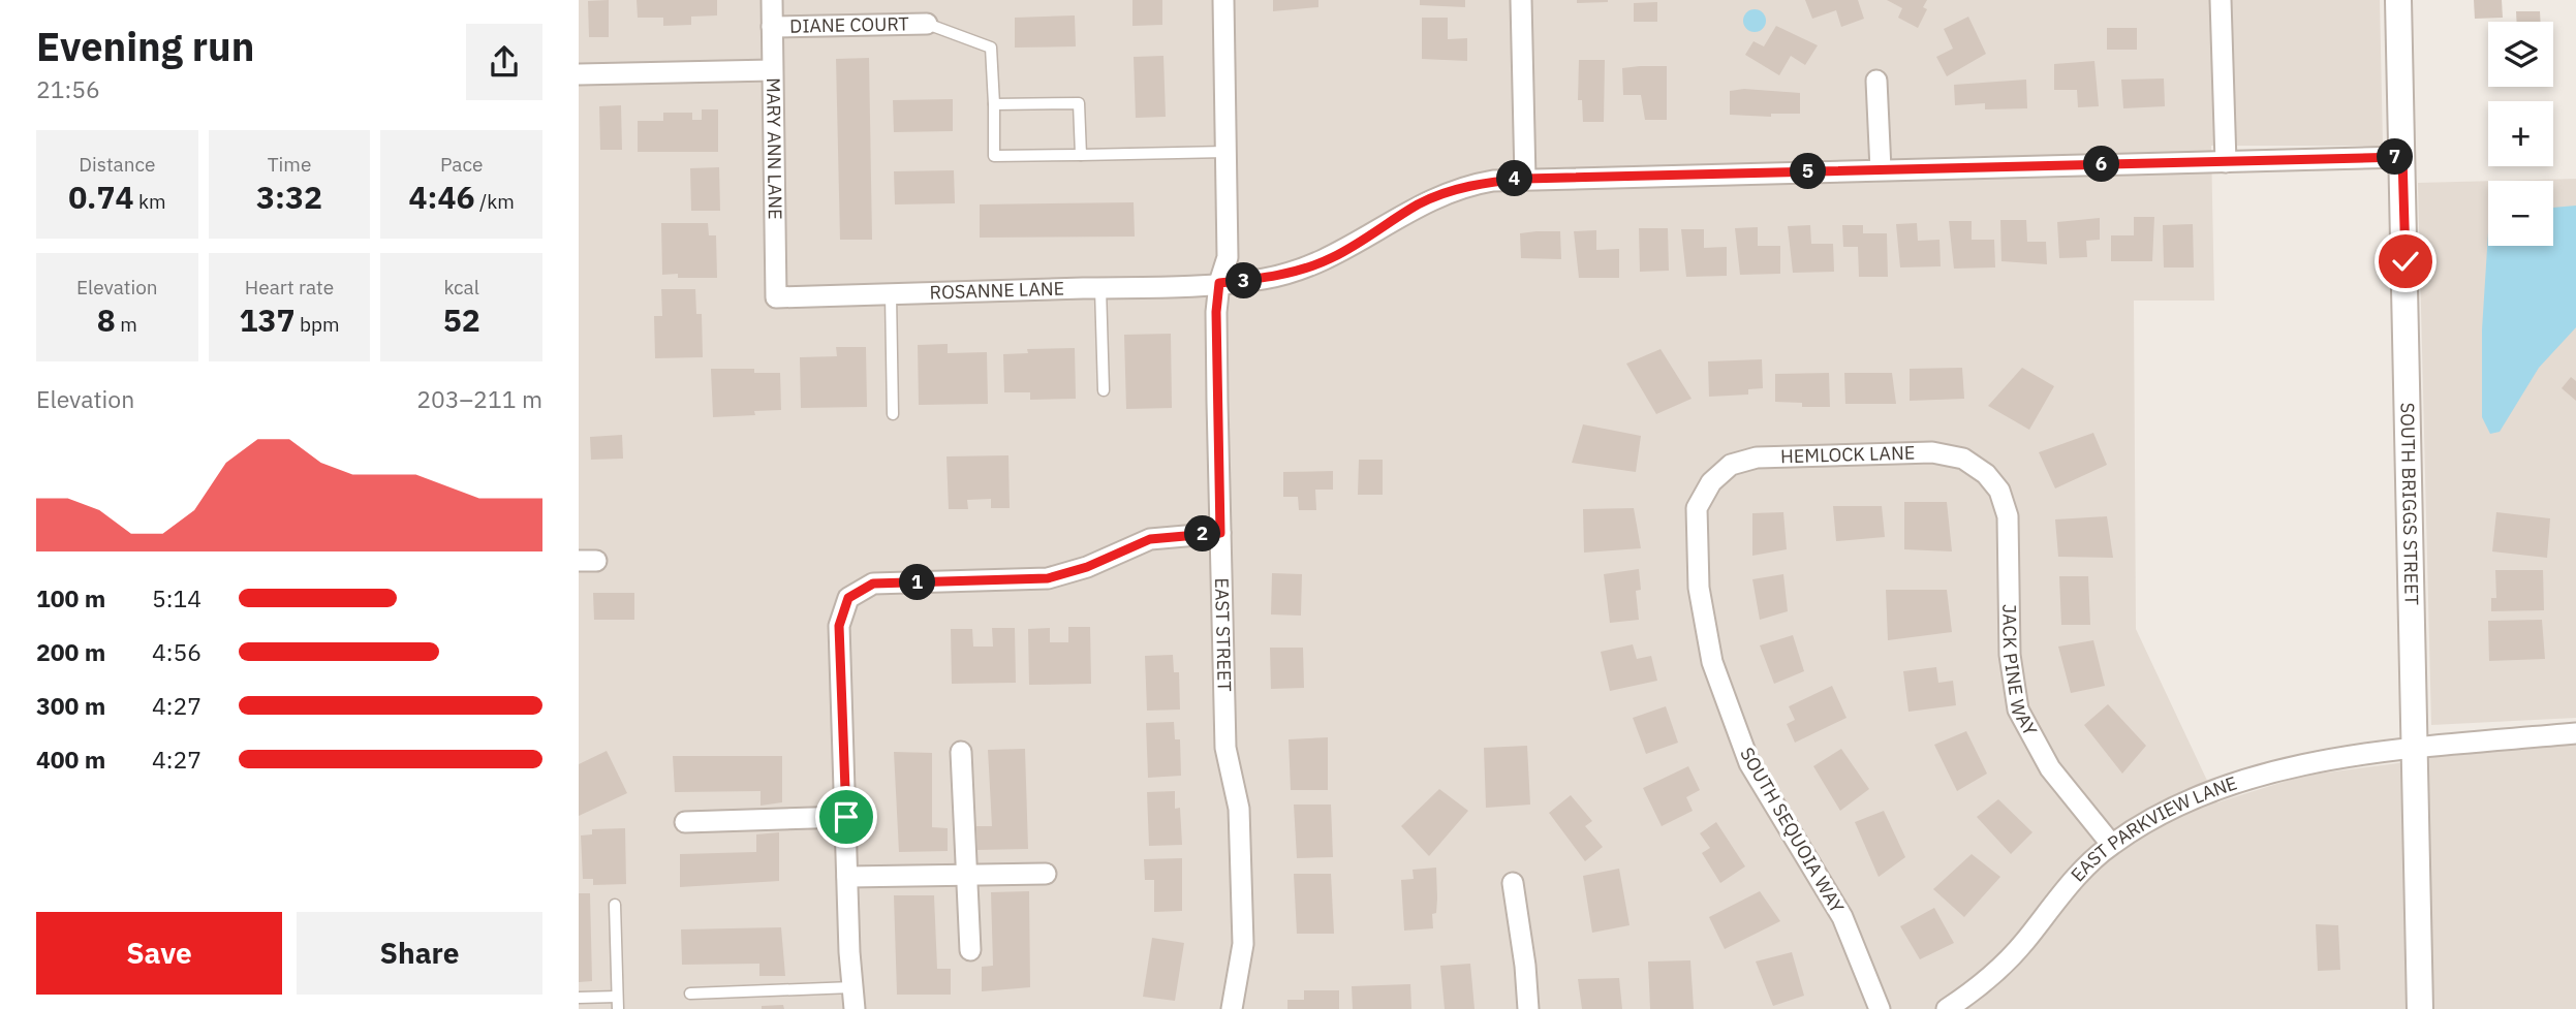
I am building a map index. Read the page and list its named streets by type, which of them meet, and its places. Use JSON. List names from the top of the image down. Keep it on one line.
{"streets":{"street":["DIANE COURT","MARY ANN LANE","ROSANNE LANE","HEMLOCK LANE","SOUTH BRIGGS STREET","EAST STREET","JACK PINE WAY","SOUTH SEQUOIA WAY","EAST PARKVIEW LANE"]},"crossings":[["DIANE COURT","MARY ANN LANE"],["MARY ANN LANE","ROSANNE LANE"],["ROSANNE LANE","SOUTH BRIGGS STREET"],["ROSANNE LANE","EAST STREET"],["HEMLOCK LANE","JACK PINE WAY"],["HEMLOCK LANE","SOUTH SEQUOIA WAY"],["SOUTH BRIGGS STREET","EAST PARKVIEW LANE"],["JACK PINE WAY","EAST PARKVIEW LANE"]],"page":{"heading":["Evening run","21:56"],"map_buttons":["+","−"],"stats":[["Distance","0.74 km"],["Time","3:32"],["Pace","4:46 /km"],["Elevation","8 m"],["Heart rate","137 bpm"],["kcal","52"]],"pins":["7","6","5","4","3","2","1"],"chart":["Elevation","203–211 m"],"list":[{"name":"100 m","note":"5:14"},{"name":"200 m","note":"4:56"},{"name":"300 m","note":"4:27"},{"name":"400 m","note":"4:27"}],"buttons":["Save","Share"]}}
